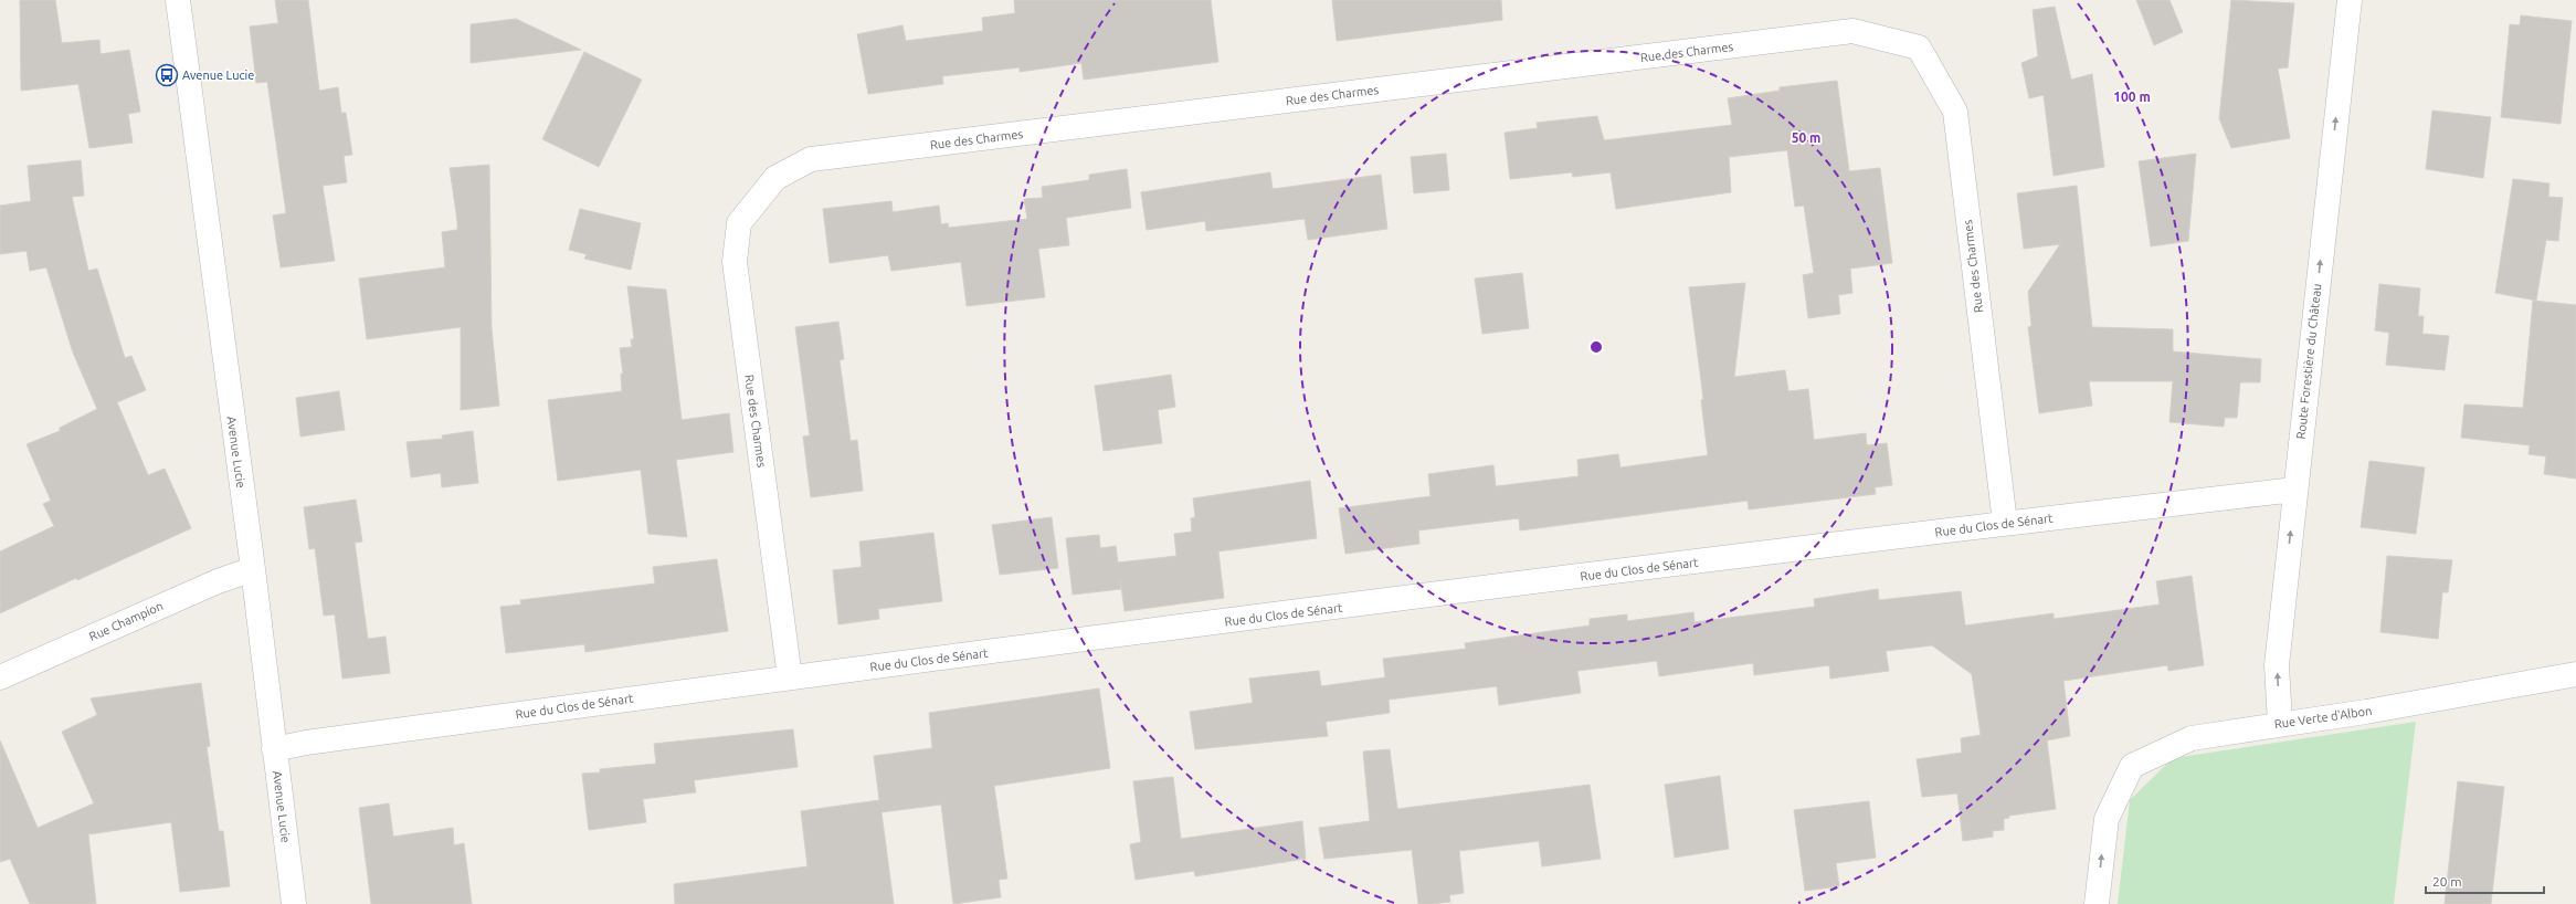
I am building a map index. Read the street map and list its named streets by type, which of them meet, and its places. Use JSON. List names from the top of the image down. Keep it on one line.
{"streets":{"street":["Rue des Charmes","Route Forestière du Château","Avenue Lucie","Rue du Clos de Sénart","Rue Champion","Rue Verte d'Albon"]},"crossings":[["Rue des Charmes","Rue du Clos de Sénart"],["Route Forestière du Château","Rue du Clos de Sénart"],["Route Forestière du Château","Rue Verte d'Albon"],["Avenue Lucie","Rue du Clos de Sénart"],["Avenue Lucie","Rue Champion"]],"one_way":["Route Forestière du Château","Rue Verte d'Albon"],"places":{"bus stop":["Avenue Lucie"]},"scale_bar":"20 m","rings":["100 m","50 m"]}
